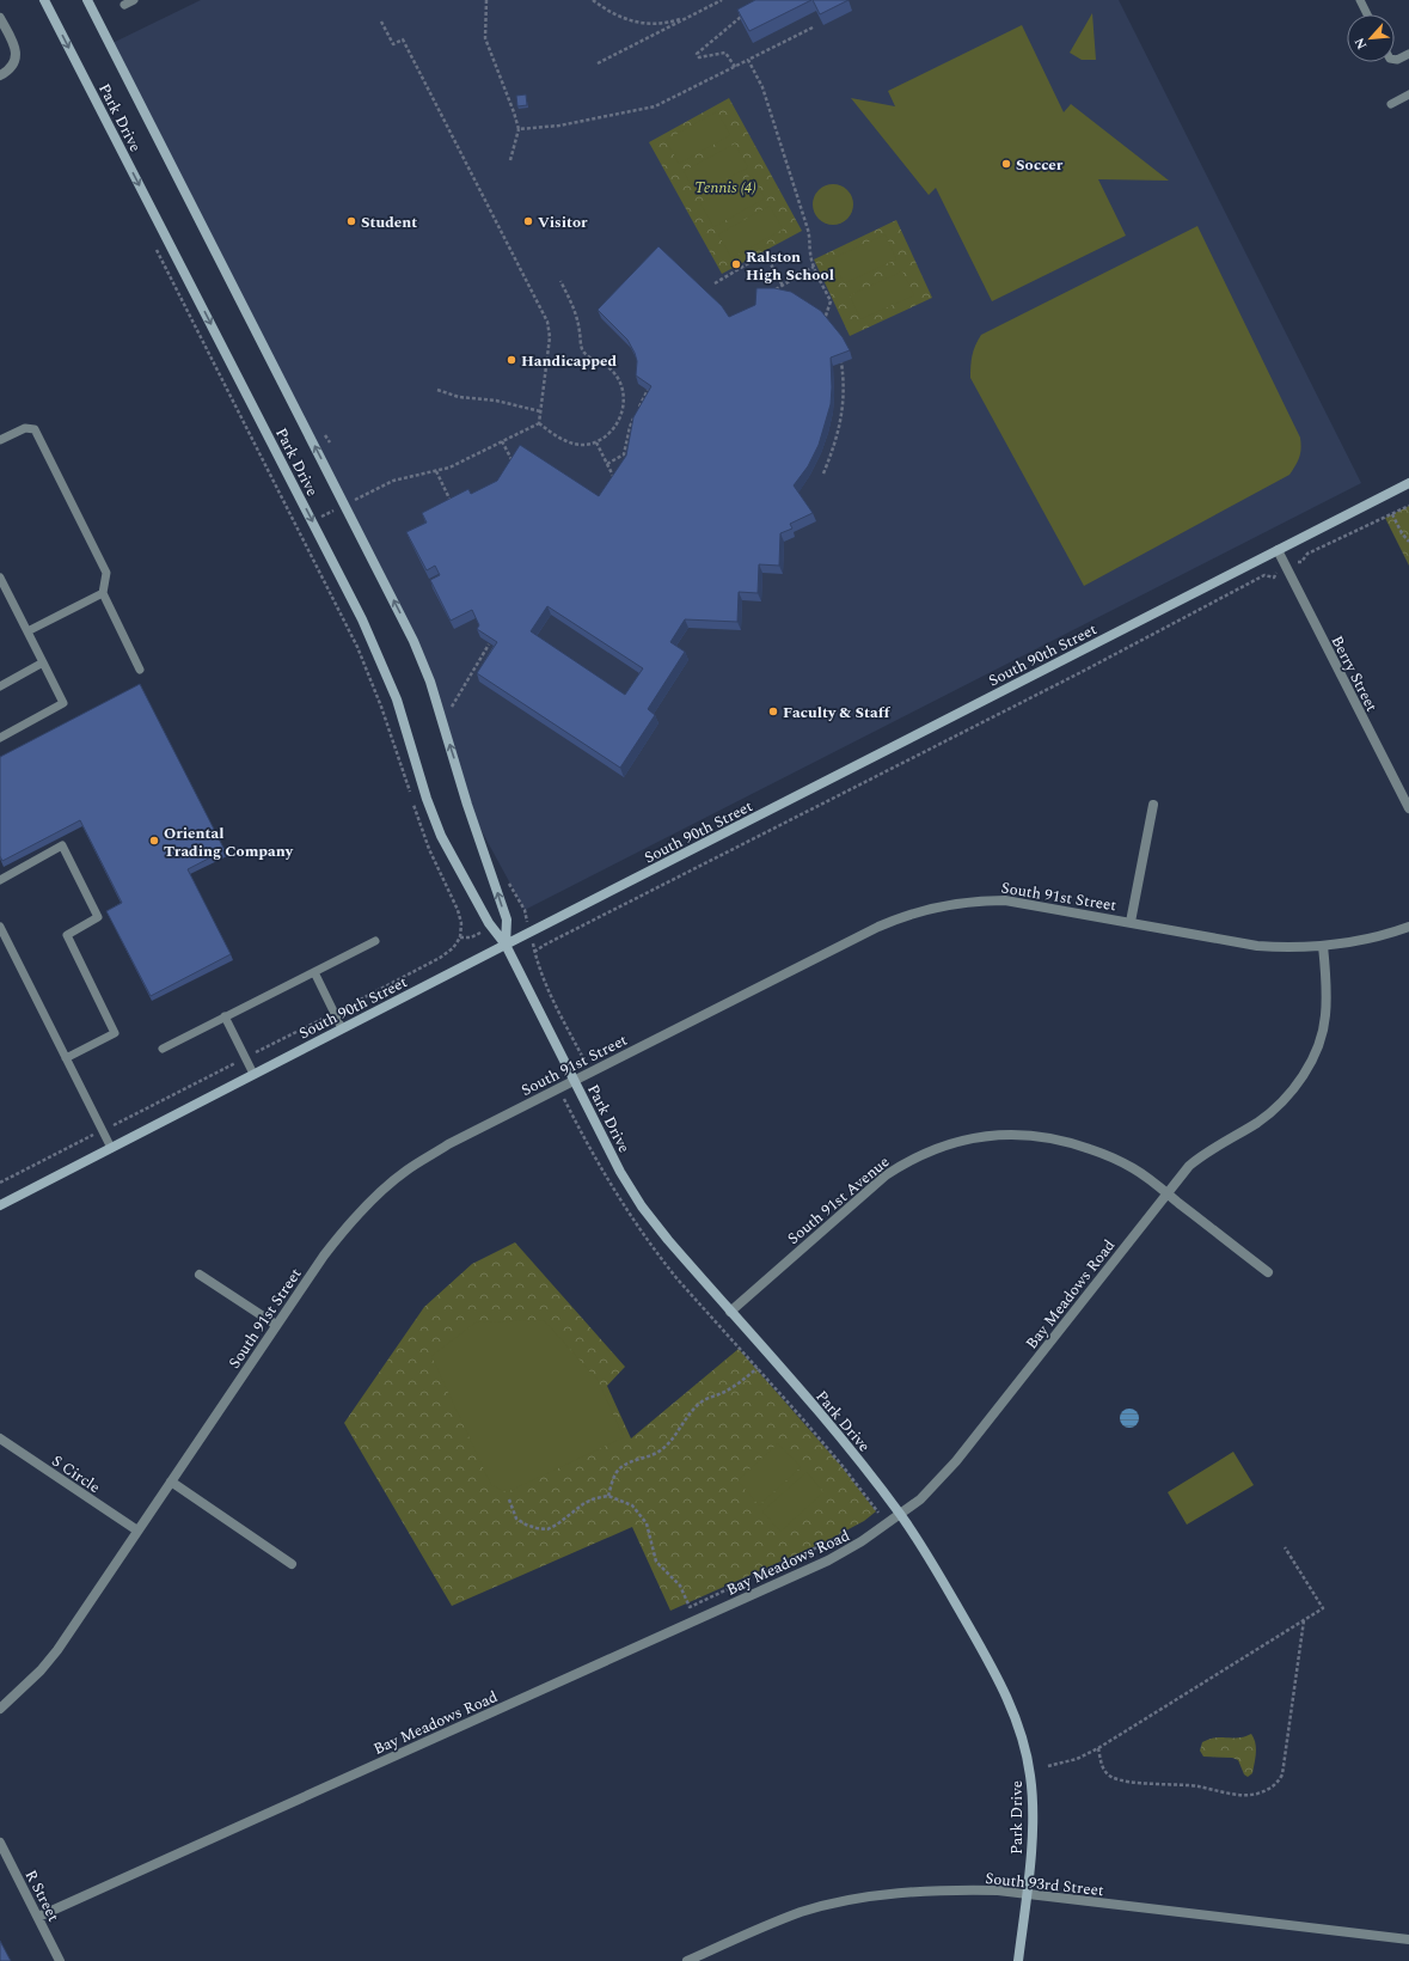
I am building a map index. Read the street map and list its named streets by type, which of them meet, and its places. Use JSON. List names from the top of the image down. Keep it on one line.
{"streets":{"street":["Park Drive","South 90th Street","Berry Street","South 91st Street","South 91st Avenue","Bay Meadows Road","S Circle","South 93rd Street","R Street"]},"crossings":[["Park Drive","South 90th Street"],["Park Drive","South 91st Street"],["Park Drive","South 91st Avenue"],["Park Drive","Bay Meadows Road"],["Park Drive","South 93rd Street"],["South 90th Street","Berry Street"],["South 91st Street","Bay Meadows Road"],["South 91st Street","S Circle"],["South 91st Avenue","Bay Meadows Road"],["Bay Meadows Road","R Street"]],"parks":["Tennis (4)"],"places":["Soccer","Student","Visitor","Ralston High School","Handicapped","Faculty & Staff","Oriental Trading Company"],"north":"bottom left"}
